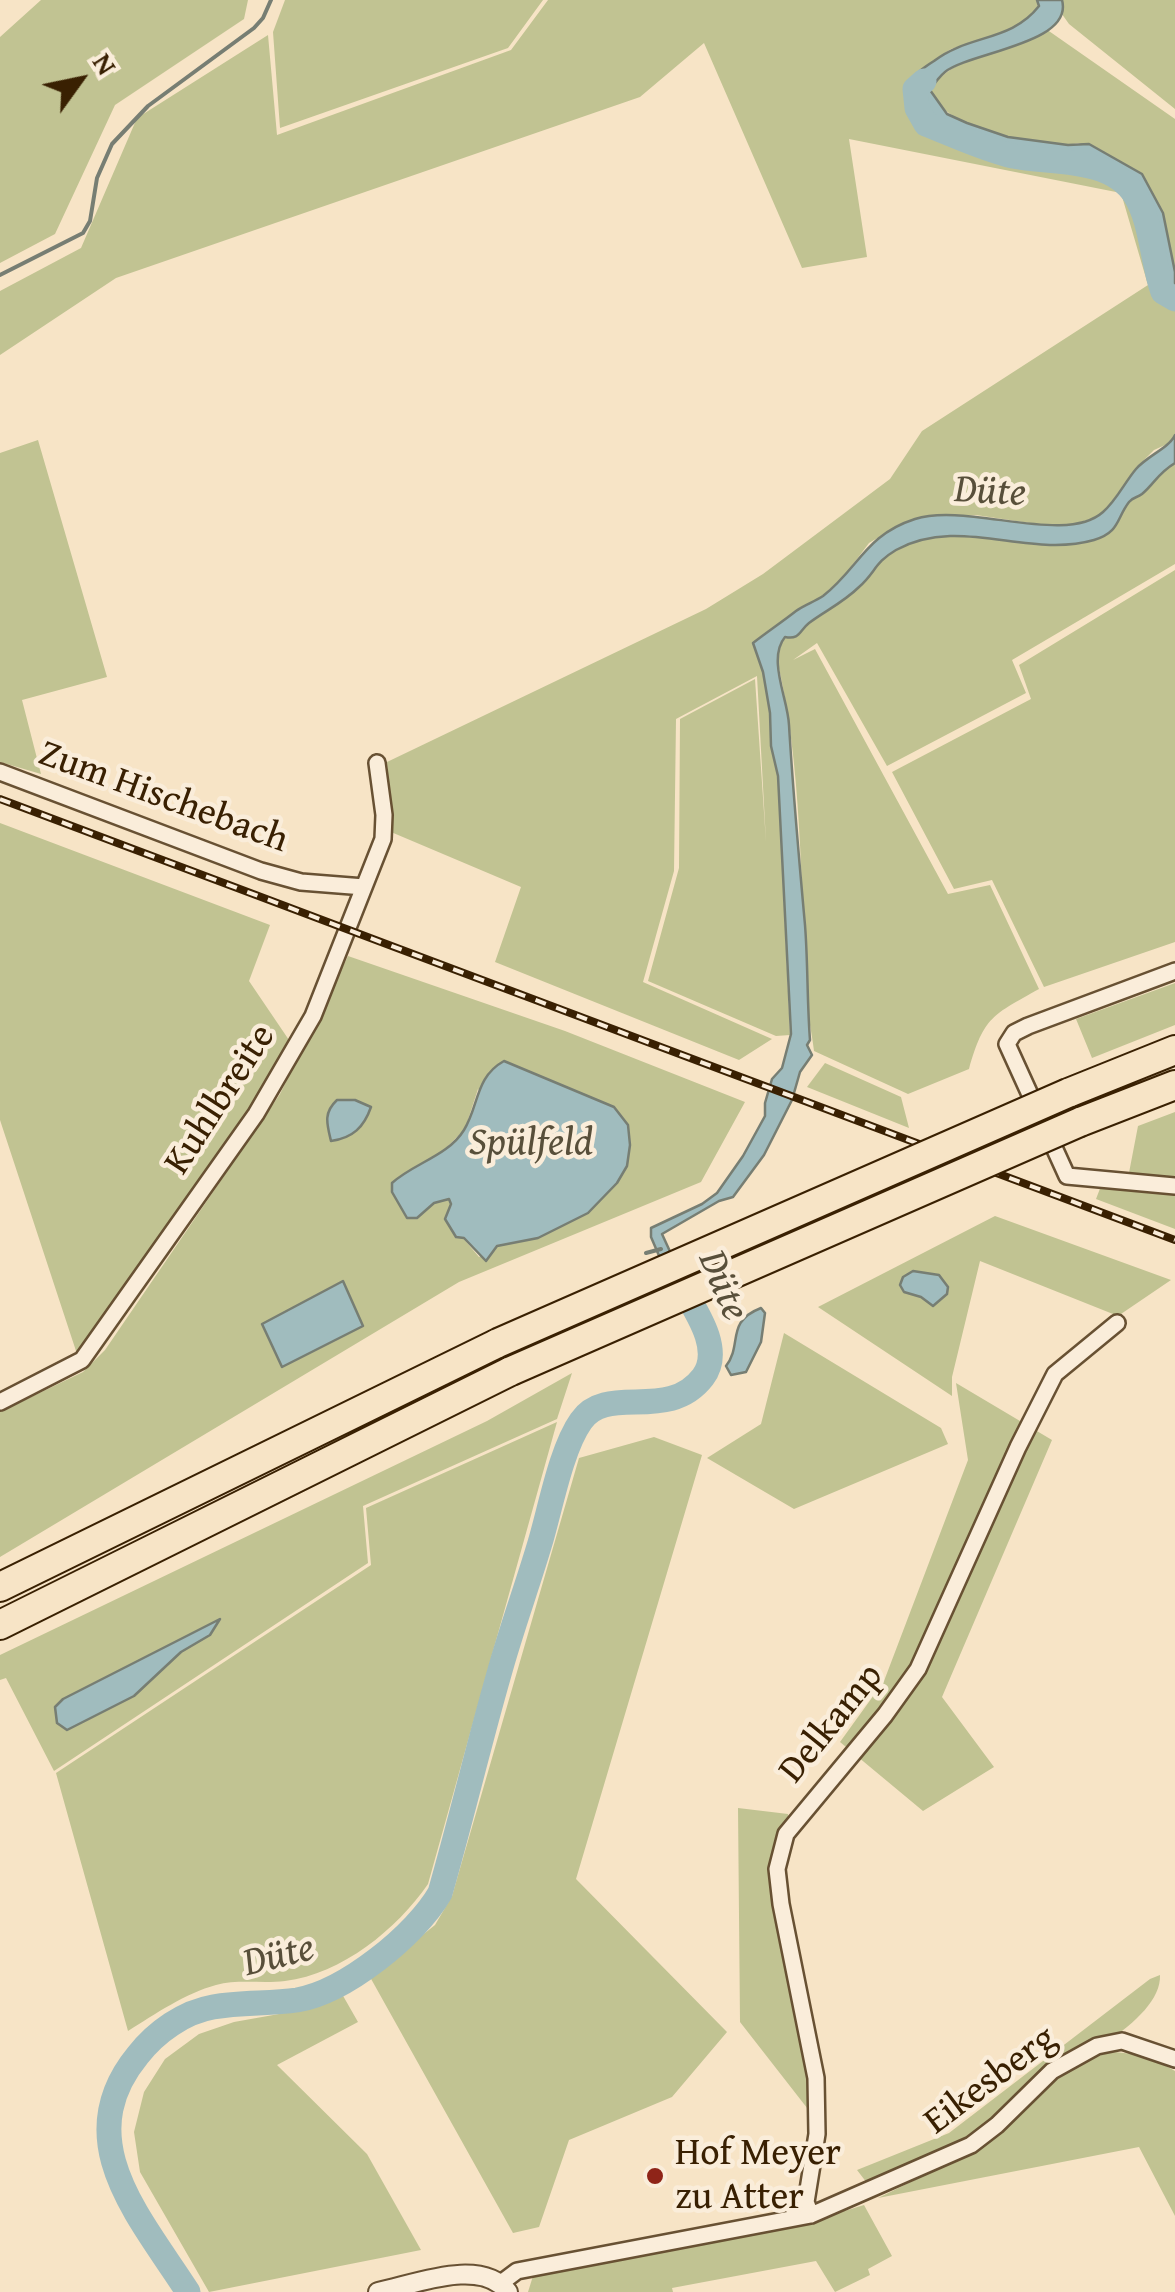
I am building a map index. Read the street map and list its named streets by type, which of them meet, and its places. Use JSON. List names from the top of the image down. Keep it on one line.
{"streets":{"street":["Zum Hischebach","Kuhlbreite","Delkamp","Eikesberg"]},"crossings":[["Zum Hischebach","Kuhlbreite"],["Delkamp","Eikesberg"]],"water":["Düte","Spülfeld"],"places":["Hof Meyer zu Atter"],"north":"top right"}
